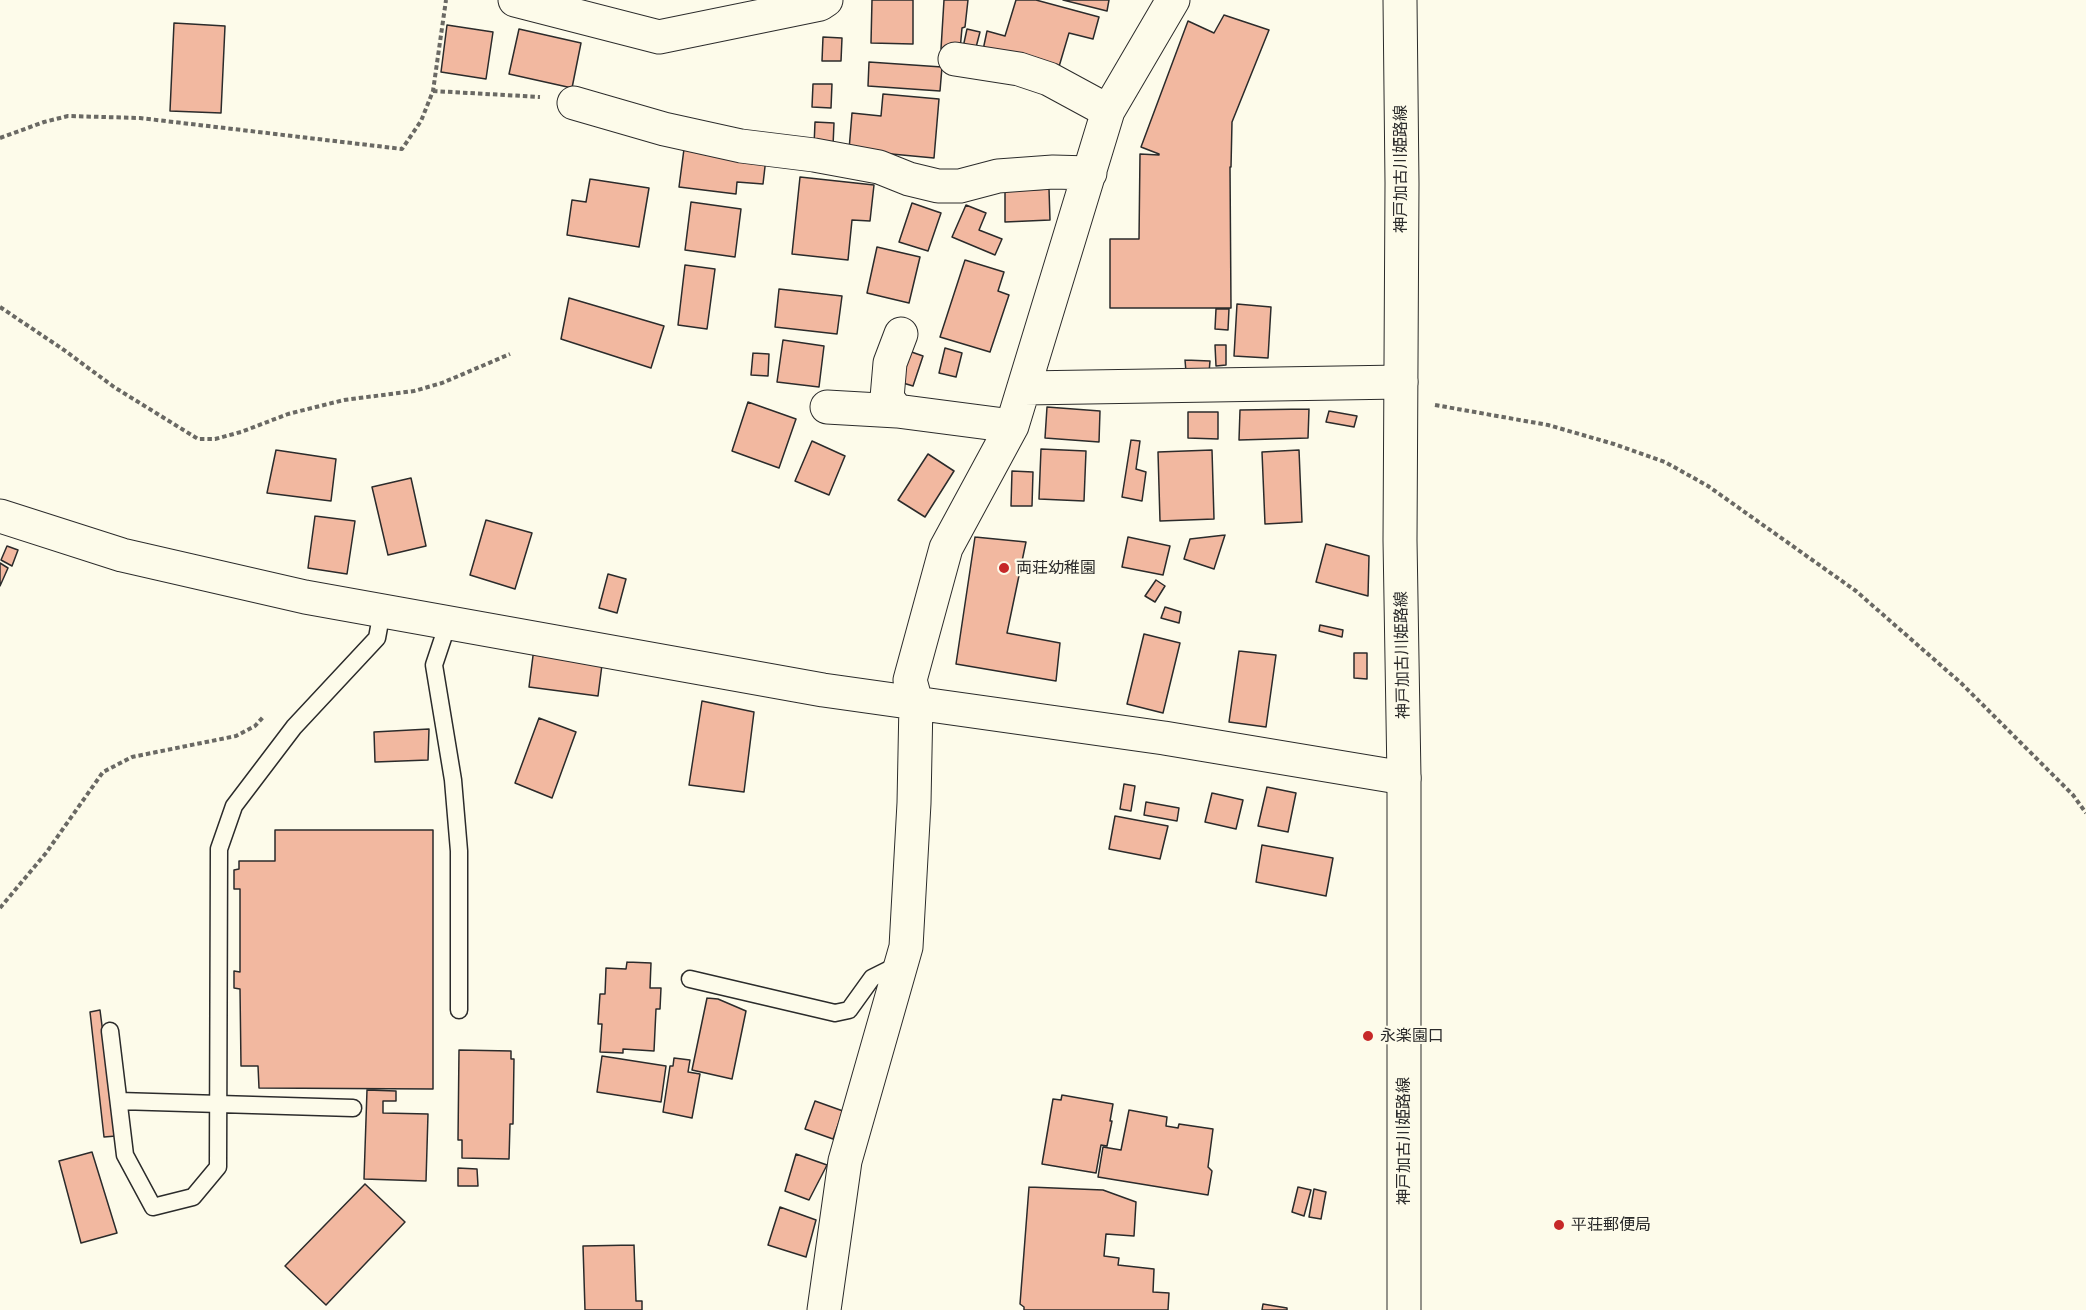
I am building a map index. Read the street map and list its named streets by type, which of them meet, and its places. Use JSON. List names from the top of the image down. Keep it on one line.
{"streets":{"street":["神戸加古川姫路線"]},"places":["両荘幼稚園","永楽園口","平荘郵便局"]}
